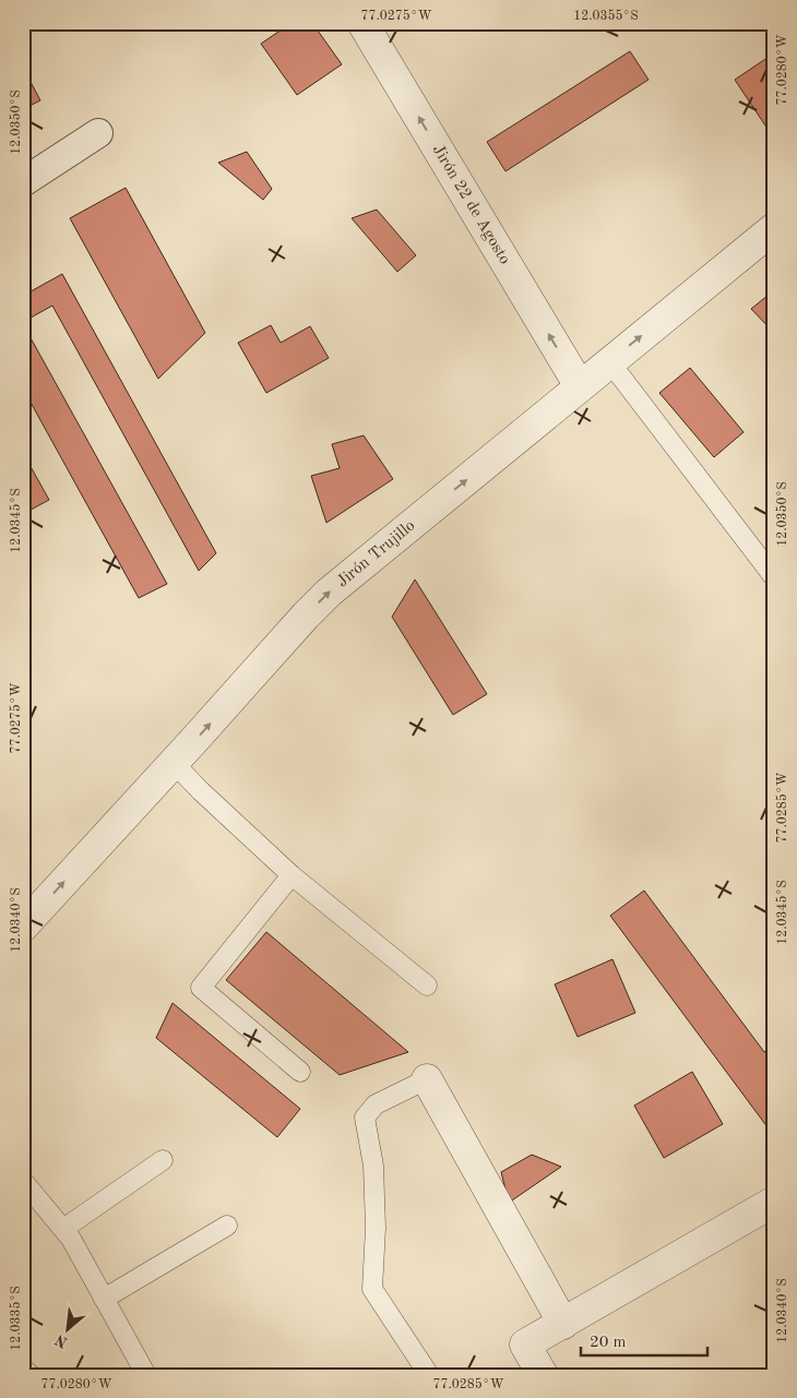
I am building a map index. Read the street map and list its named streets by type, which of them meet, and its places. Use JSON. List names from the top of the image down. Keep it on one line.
{"streets":{"street":["Jirón 22 de Agosto","Jirón Trujillo"]},"crossings":[["Jirón 22 de Agosto","Jirón Trujillo"]],"one_way":["Jirón 22 de Agosto","Jirón Trujillo"],"scale_bar":"20 m","north":"bottom left","coordinates":["77.0275°W","12.0355°S","77.0280°W","12.0350°S","12.0345°S","77.0285°W","12.0340°S","12.0335°S"]}
